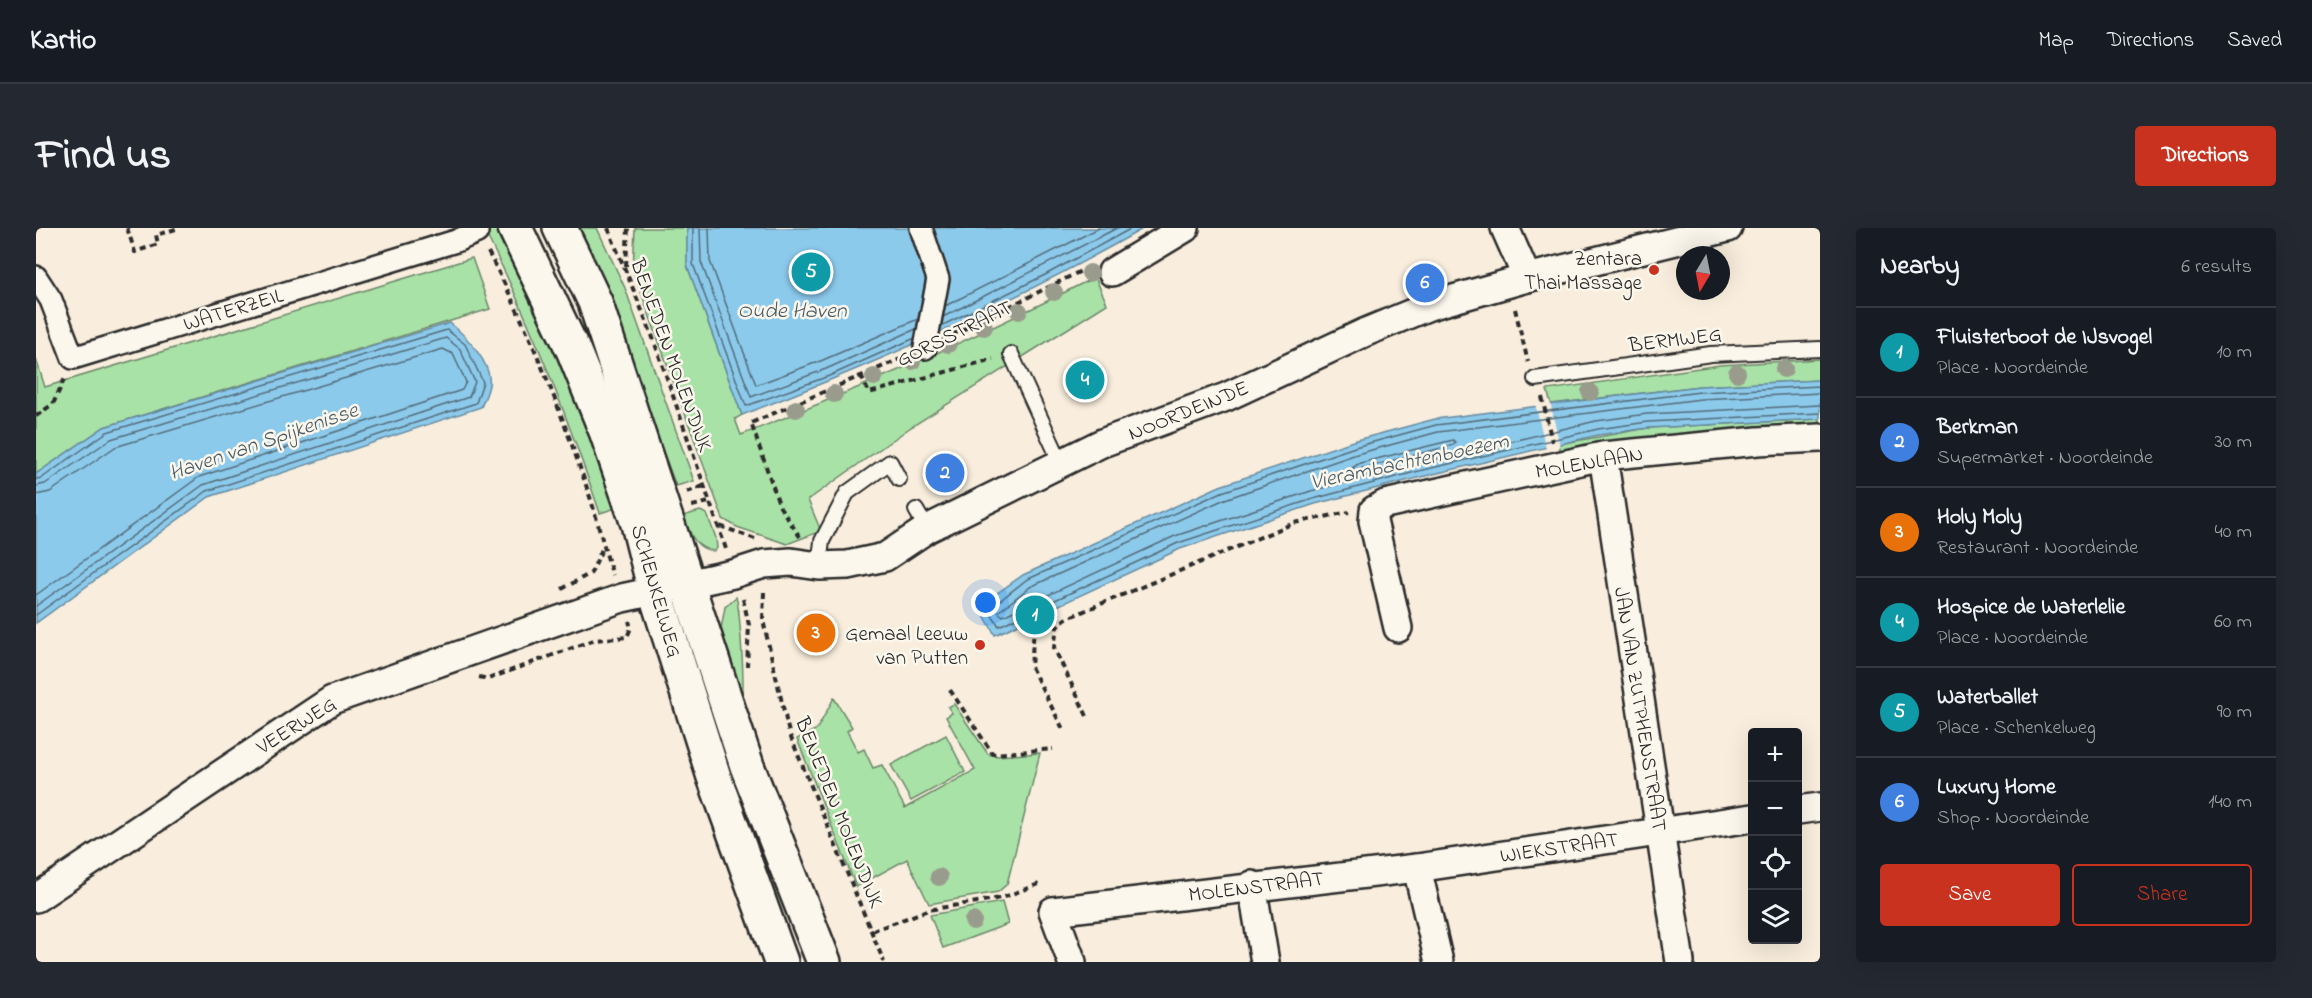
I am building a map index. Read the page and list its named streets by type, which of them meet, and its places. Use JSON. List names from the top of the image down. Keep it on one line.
{"streets":{"main road":["SCHENKELWEG"],"street":["WATERZEIL","NOORDEINDE","MOLENLAAN","JAN VAN ZUTPHENSTRAAT","VEERWEG","WIEKSTRAAT","MOLENSTRAAT"],"lane":["BERMWEG"],"path":["GORSSTRAAT","BENEDEN MOLENDIJK"]},"crossings":[["WATERZEIL","SCHENKELWEG"],["GORSSTRAAT","NOORDEINDE"],["BENEDEN MOLENDIJK","NOORDEINDE"],["NOORDEINDE","SCHENKELWEG"],["NOORDEINDE","VEERWEG"],["MOLENLAAN","JAN VAN ZUTPHENSTRAAT"],["SCHENKELWEG","VEERWEG"],["JAN VAN ZUTPHENSTRAAT","WIEKSTRAAT"],["WIEKSTRAAT","MOLENSTRAAT"]],"water":["Oude Haven","Haven van Spijkenisse","Vierambachtenboezem"],"places":["Zentara Thai Massage","Gemaal Leeuw van Putten"],"north":"bottom","page":{"header":"Kartio","nav":["Map","Directions","Saved"],"title":"Find us","buttons":["Directions",["Save","Share"]],"heading":["Nearby","6 results"],"pins":["5","6","4","2","1","3"],"list":[{"mark":"1","name":"Fluisterboot de IJsvogel","note":"Place · Noordeinde","value":"10 m"},{"mark":"2","name":"Berkman","note":"Supermarket · Noordeinde","value":"30 m"},{"mark":"3","name":"Holy Moly","note":"Restaurant · Noordeinde","value":"40 m"},{"mark":"4","name":"Hospice de Waterlelie","note":"Place · Noordeinde","value":"60 m"},{"mark":"5","name":"Waterballet","note":"Place · Schenkelweg","value":"90 m"},{"mark":"6","name":"Luxury Home","note":"Shop · Noordeinde","value":"140 m"}],"map_buttons":["+","−"]}}
